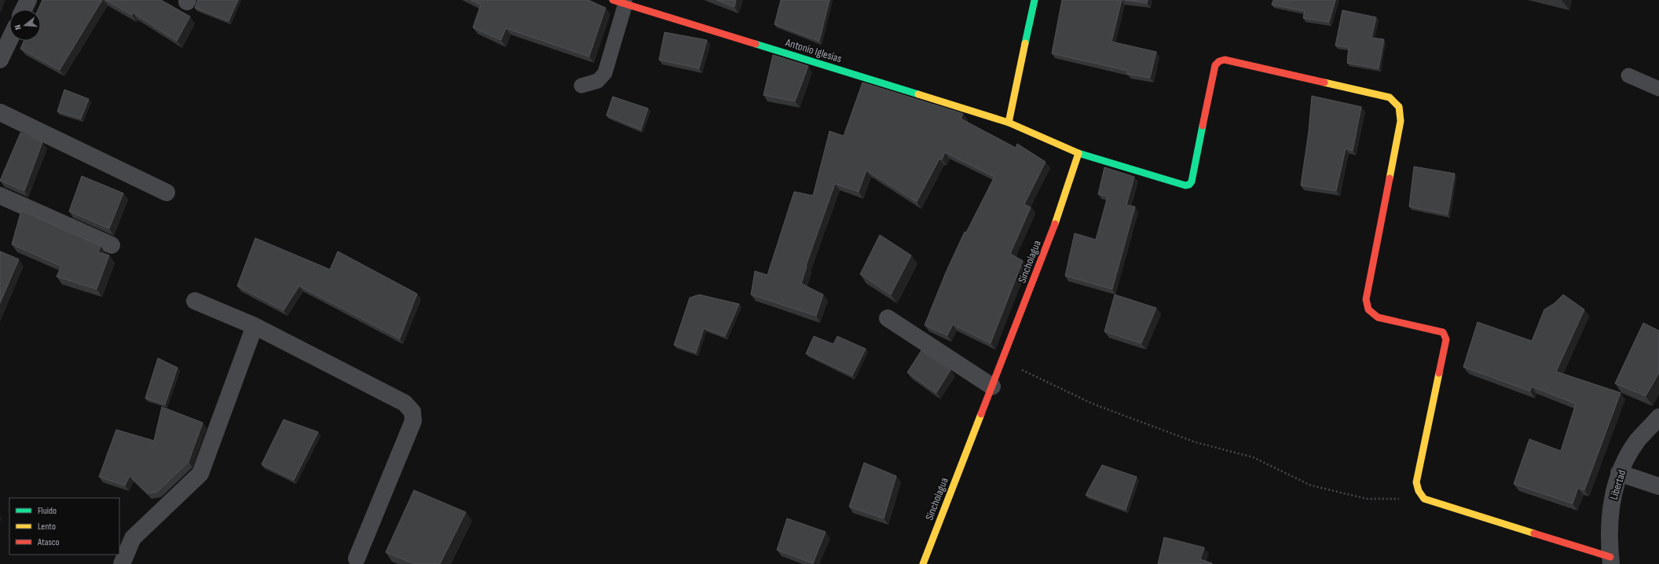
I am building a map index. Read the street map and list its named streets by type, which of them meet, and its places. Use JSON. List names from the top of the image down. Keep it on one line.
{"streets":{"street":["Antonio Iglesias","Sincholagua","Libertad"]},"legend":["Fluido","Lento","Atasco"],"north":"left"}
